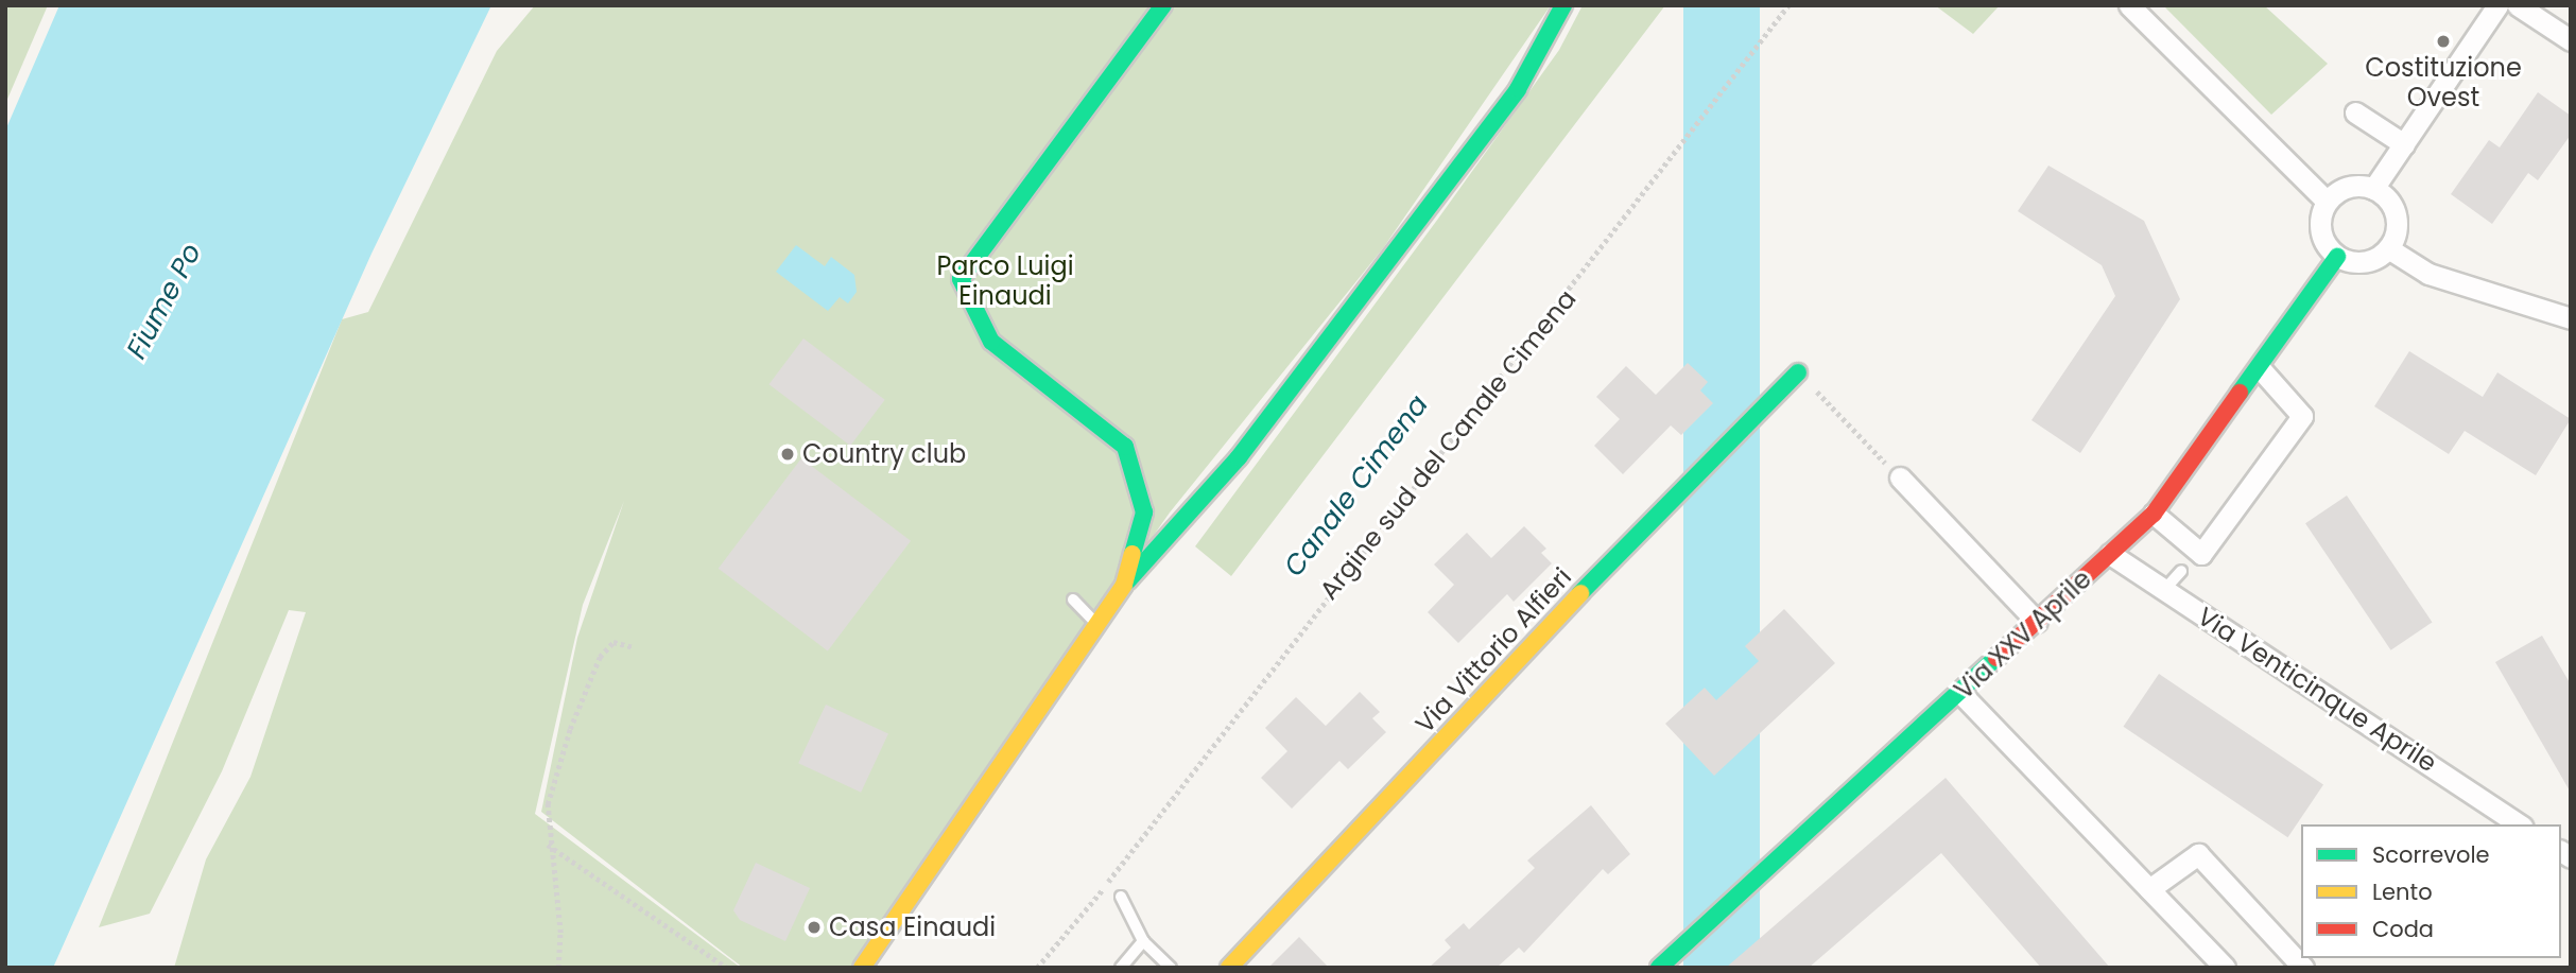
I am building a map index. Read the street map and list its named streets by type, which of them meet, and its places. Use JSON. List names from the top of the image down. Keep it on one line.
{"streets":{"street":["Via XXV Aprile","Via Vittorio Alfieri","Via Venticinque Aprile"],"path":["Argine sud del Canale Cimena"]},"crossings":[["Via XXV Aprile","Via Venticinque Aprile"]],"water":["Fiume Po","Canale Cimena"],"parks":["Parco Luigi Einaudi"],"places":["Costituzione Ovest","Country club","Casa Einaudi"],"legend":["Scorrevole","Lento","Coda"]}
